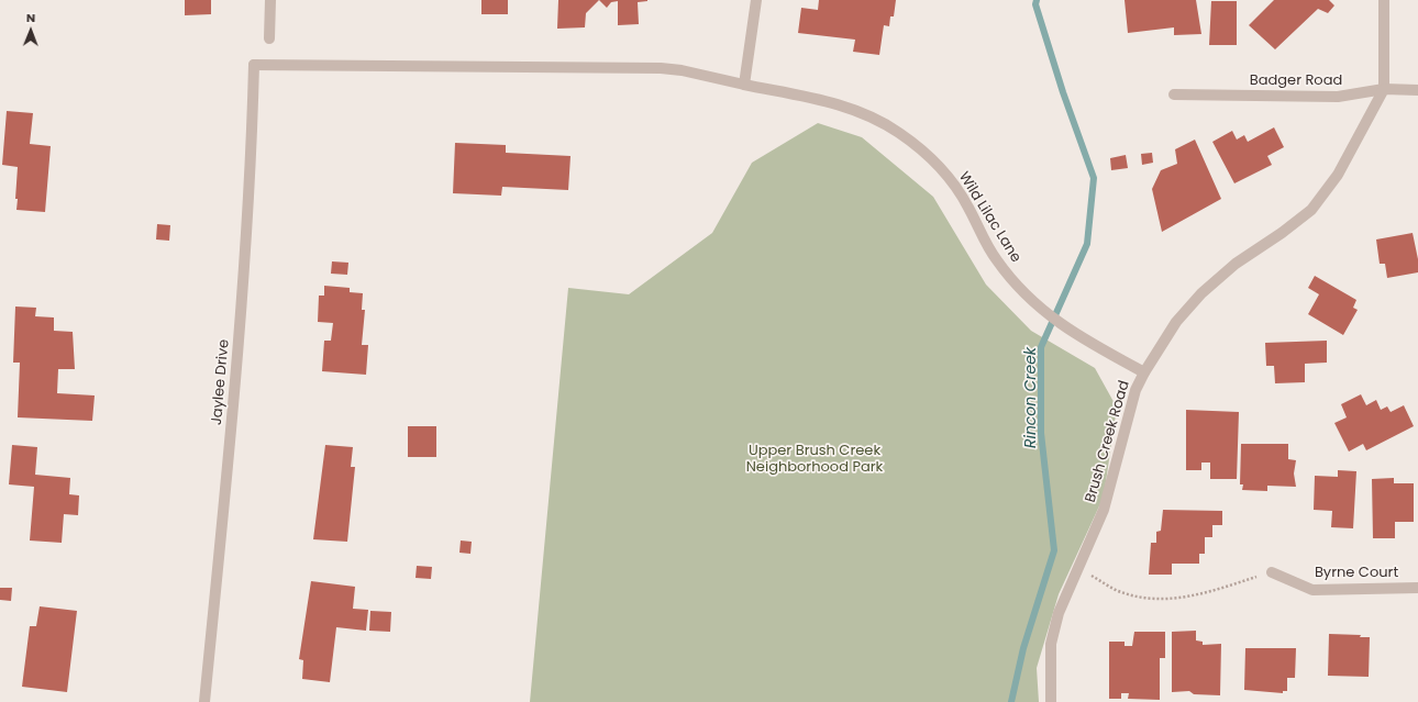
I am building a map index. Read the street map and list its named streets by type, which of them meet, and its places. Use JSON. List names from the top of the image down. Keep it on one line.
{"streets":{"street":["Badger Road","Wild Lilac Lane","Jaylee Drive","Brush Creek Road","Byrne Court"]},"crossings":[["Badger Road","Brush Creek Road"],["Wild Lilac Lane","Jaylee Drive"],["Wild Lilac Lane","Brush Creek Road"]],"water":["Rincon Creek"],"parks":["Upper Brush Creek Neighborhood Park"],"north":"top"}
